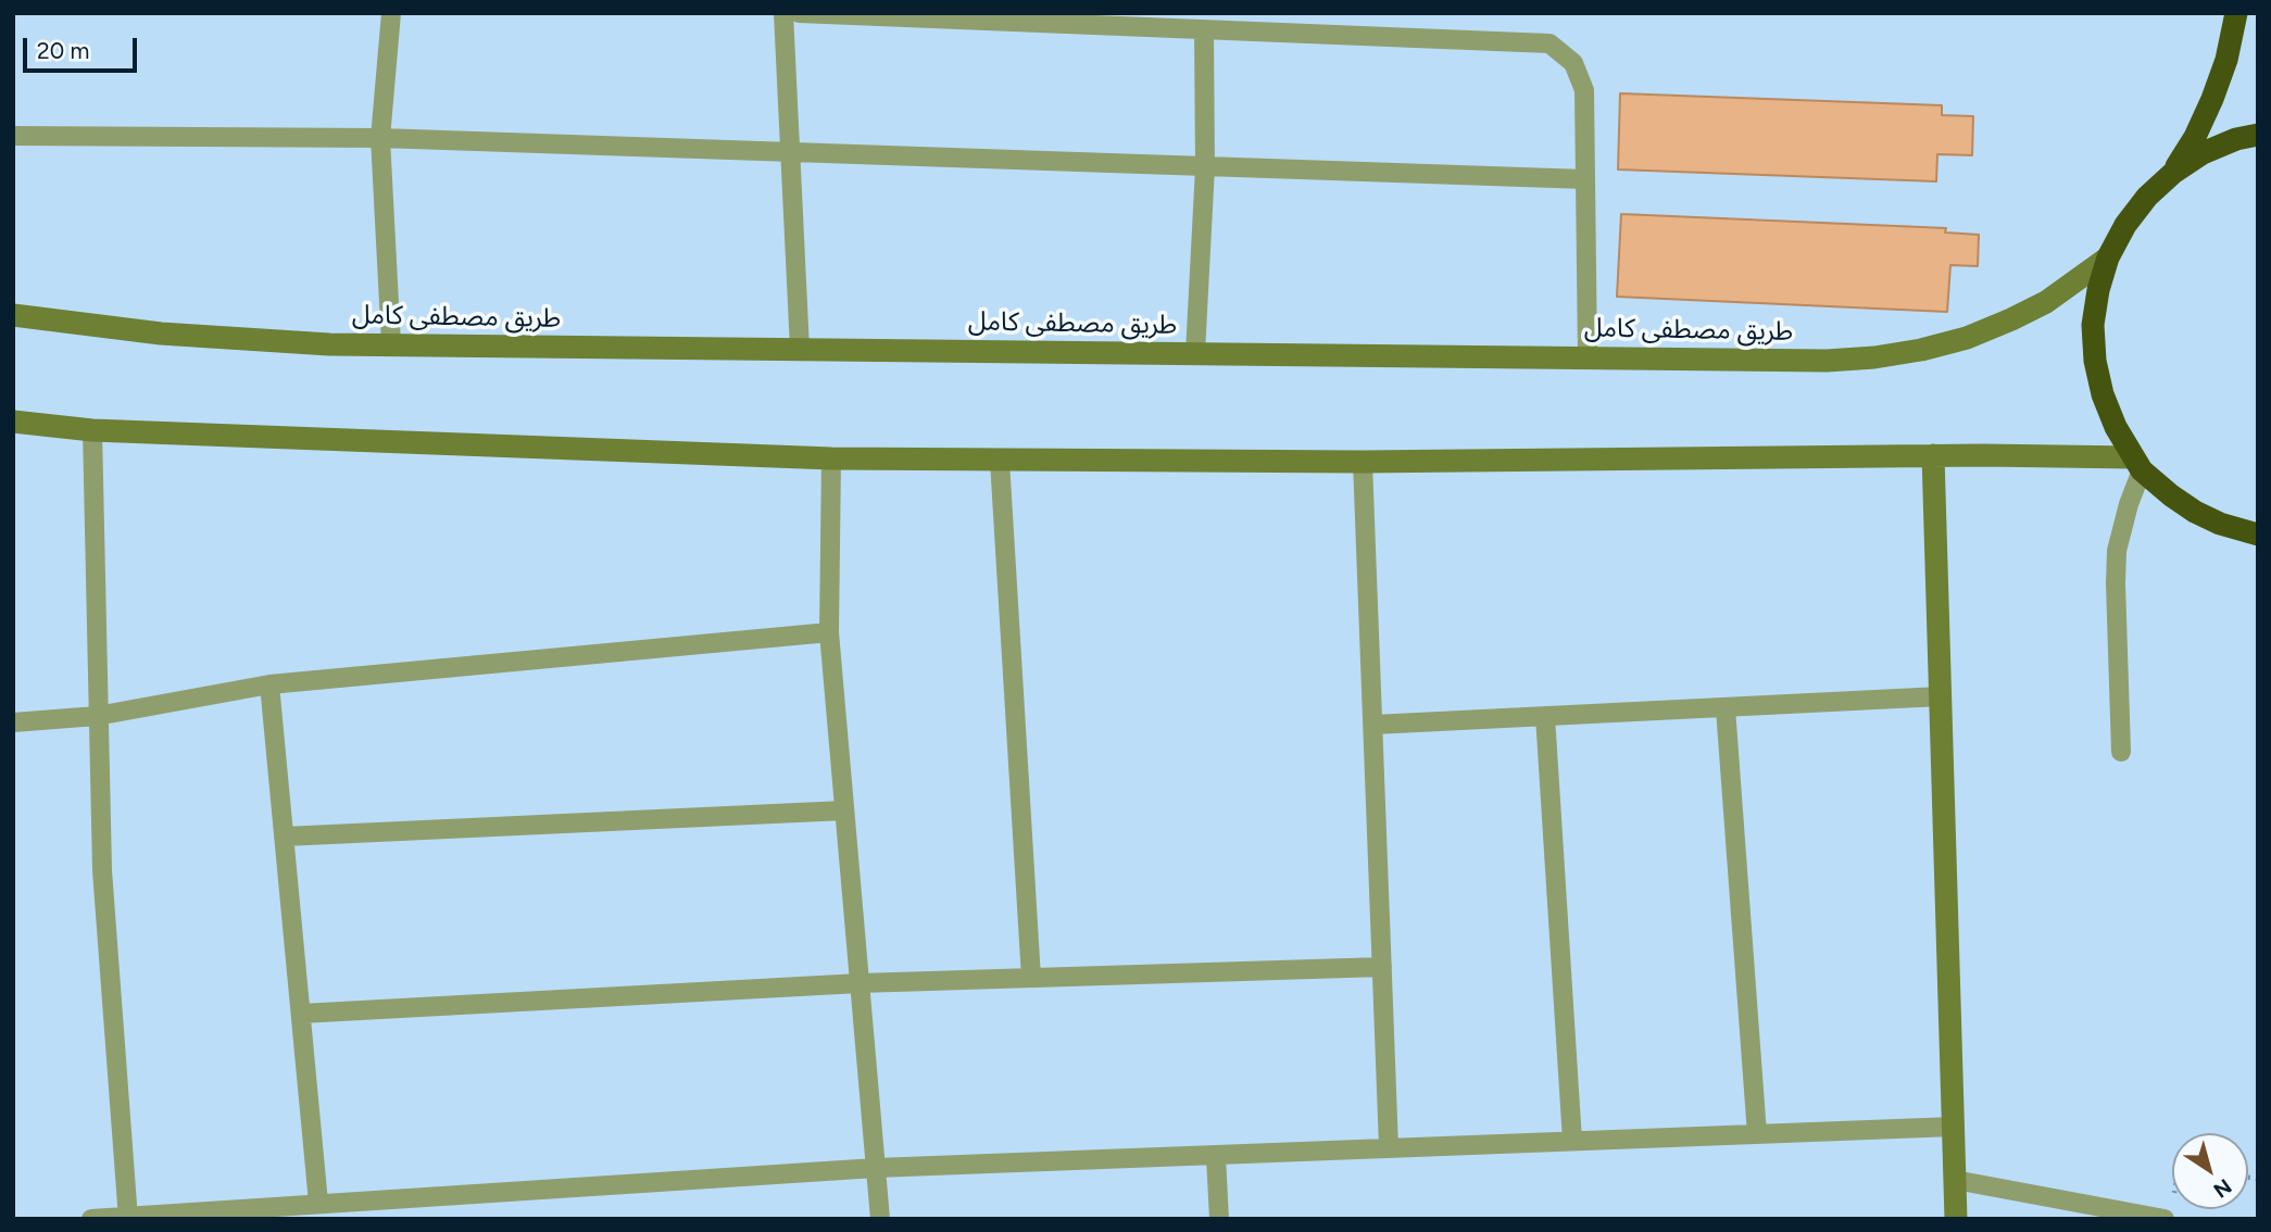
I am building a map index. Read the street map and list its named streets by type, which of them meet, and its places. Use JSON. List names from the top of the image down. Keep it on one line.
{"streets":{"main road":["طريق مصطفى كامل"]},"scale_bar":"20 m","north":"bottom right"}
